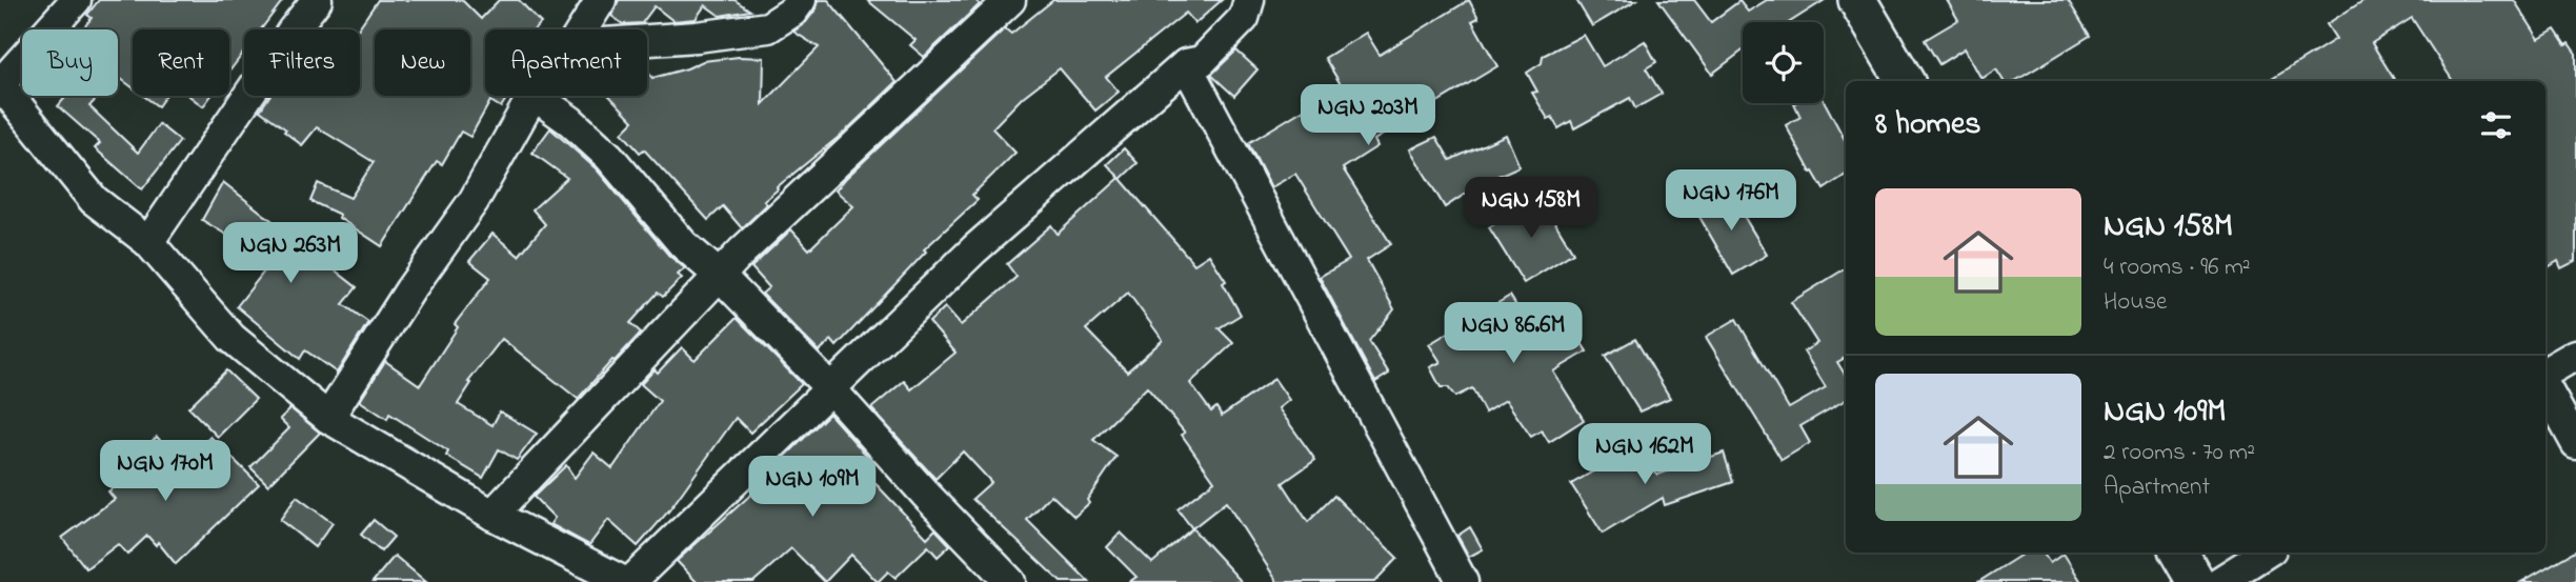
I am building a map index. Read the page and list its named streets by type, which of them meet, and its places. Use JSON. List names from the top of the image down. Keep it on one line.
{"page":{"chip":["Buy","Rent","Filters","New","Apartment"],"heading":"8 homes","price":["NGN 203M","NGN 176M","NGN 158M","NGN 263M","NGN 86.6M","NGN 162M","NGN 170M","NGN 109M"],"list":[{"name":"NGN 158M","note":"4 rooms · 96 m² · House"},{"name":"NGN 109M","note":"2 rooms · 70 m² · Apartment"}]}}
